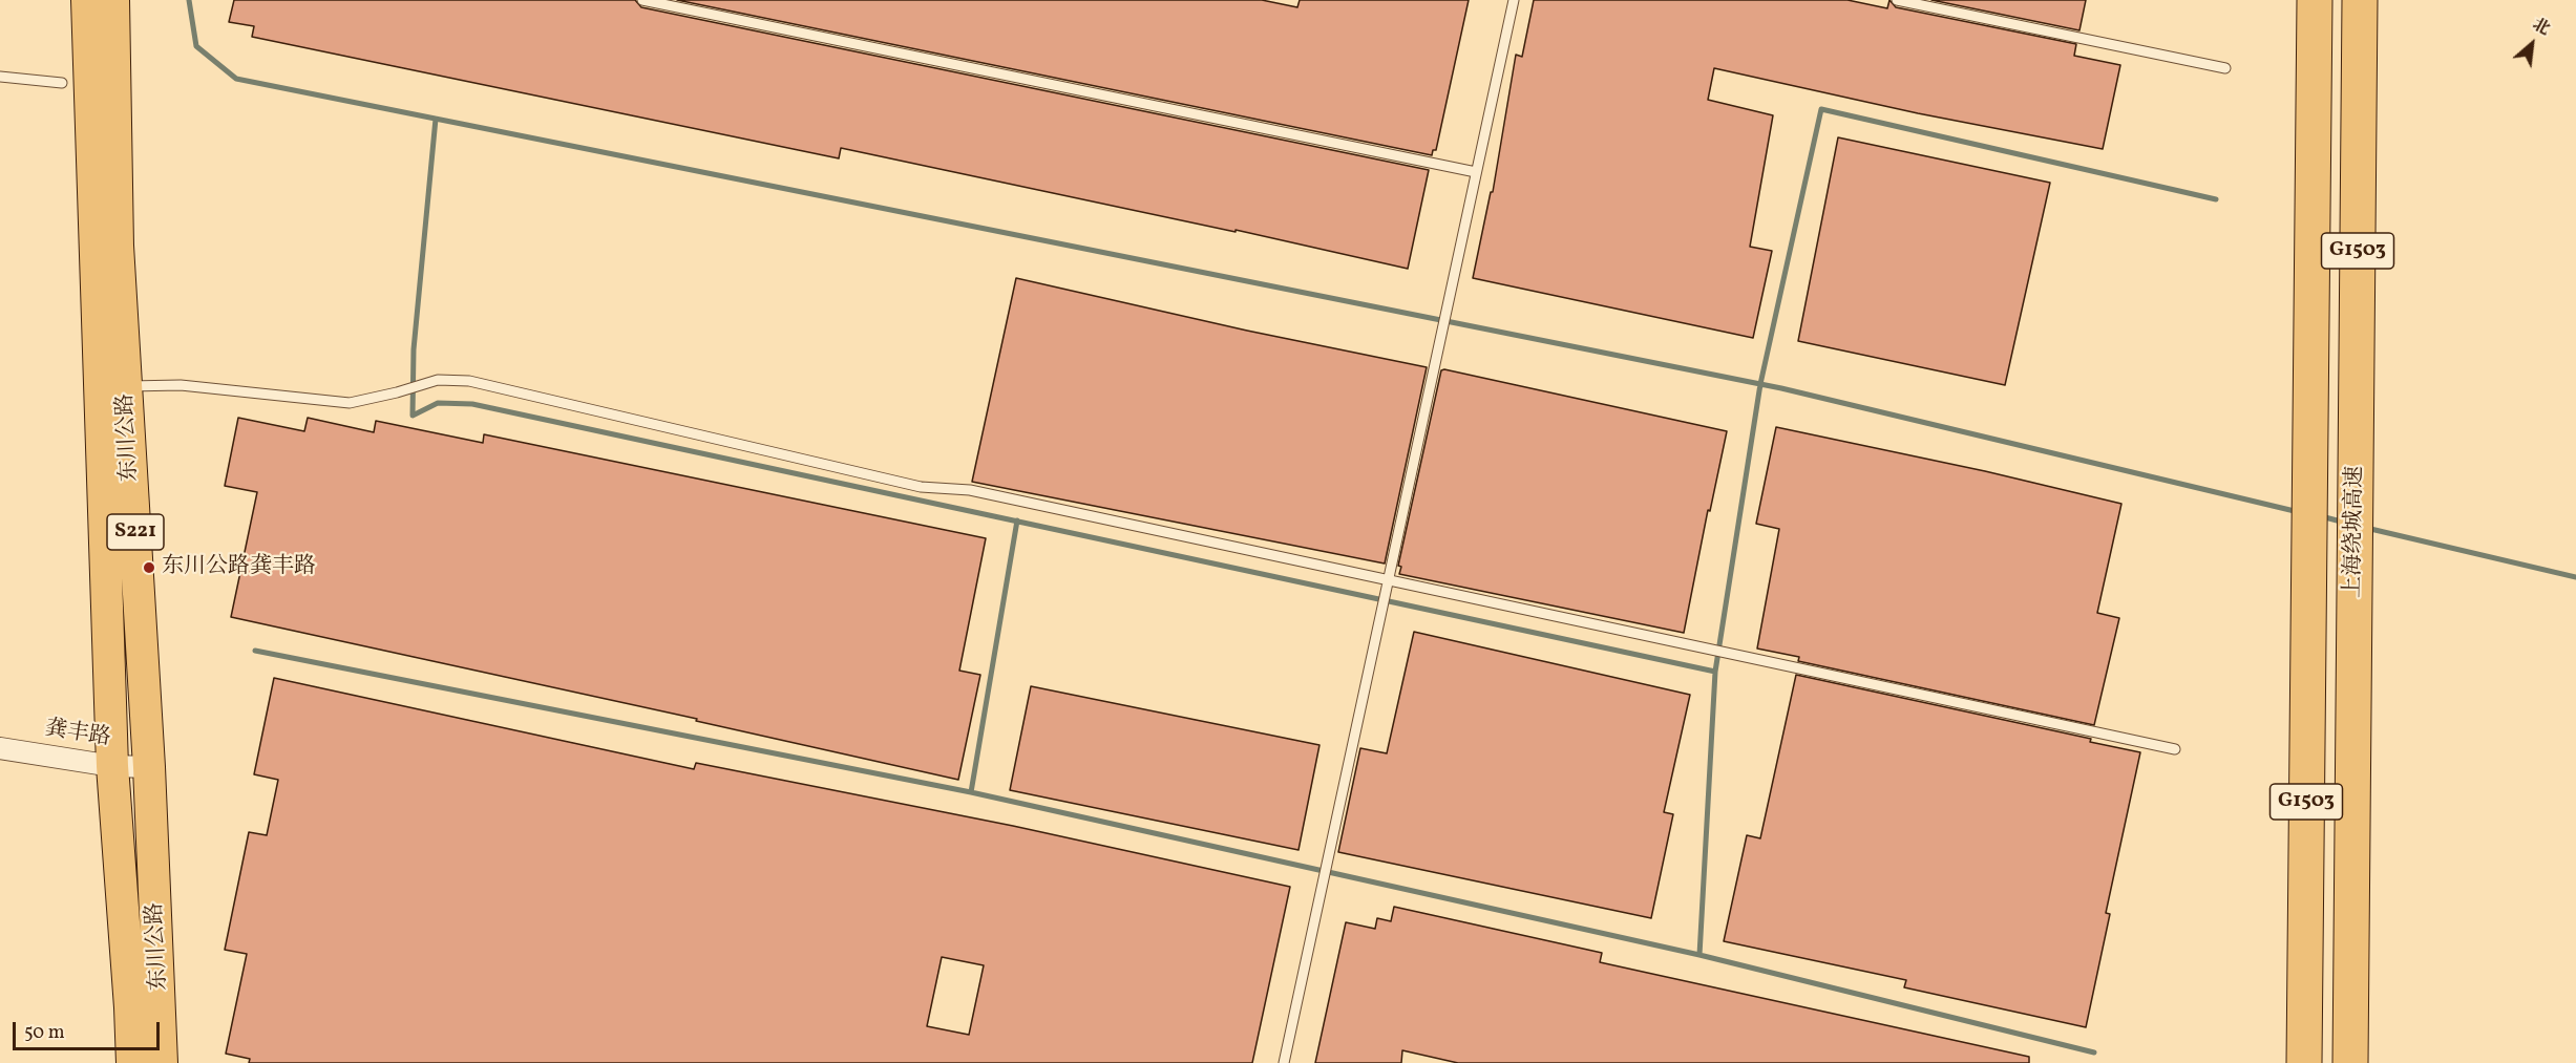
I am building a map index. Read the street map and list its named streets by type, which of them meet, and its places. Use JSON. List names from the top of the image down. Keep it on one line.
{"streets":{"highway":["G1503","上海绕城高速"],"main road":["东川公路","S221"],"street":["龚丰路"]},"crossings":[["东川公路","龚丰路"]],"places":["东川公路龚丰路"],"scale_bar":"50 m","north":"top right"}
